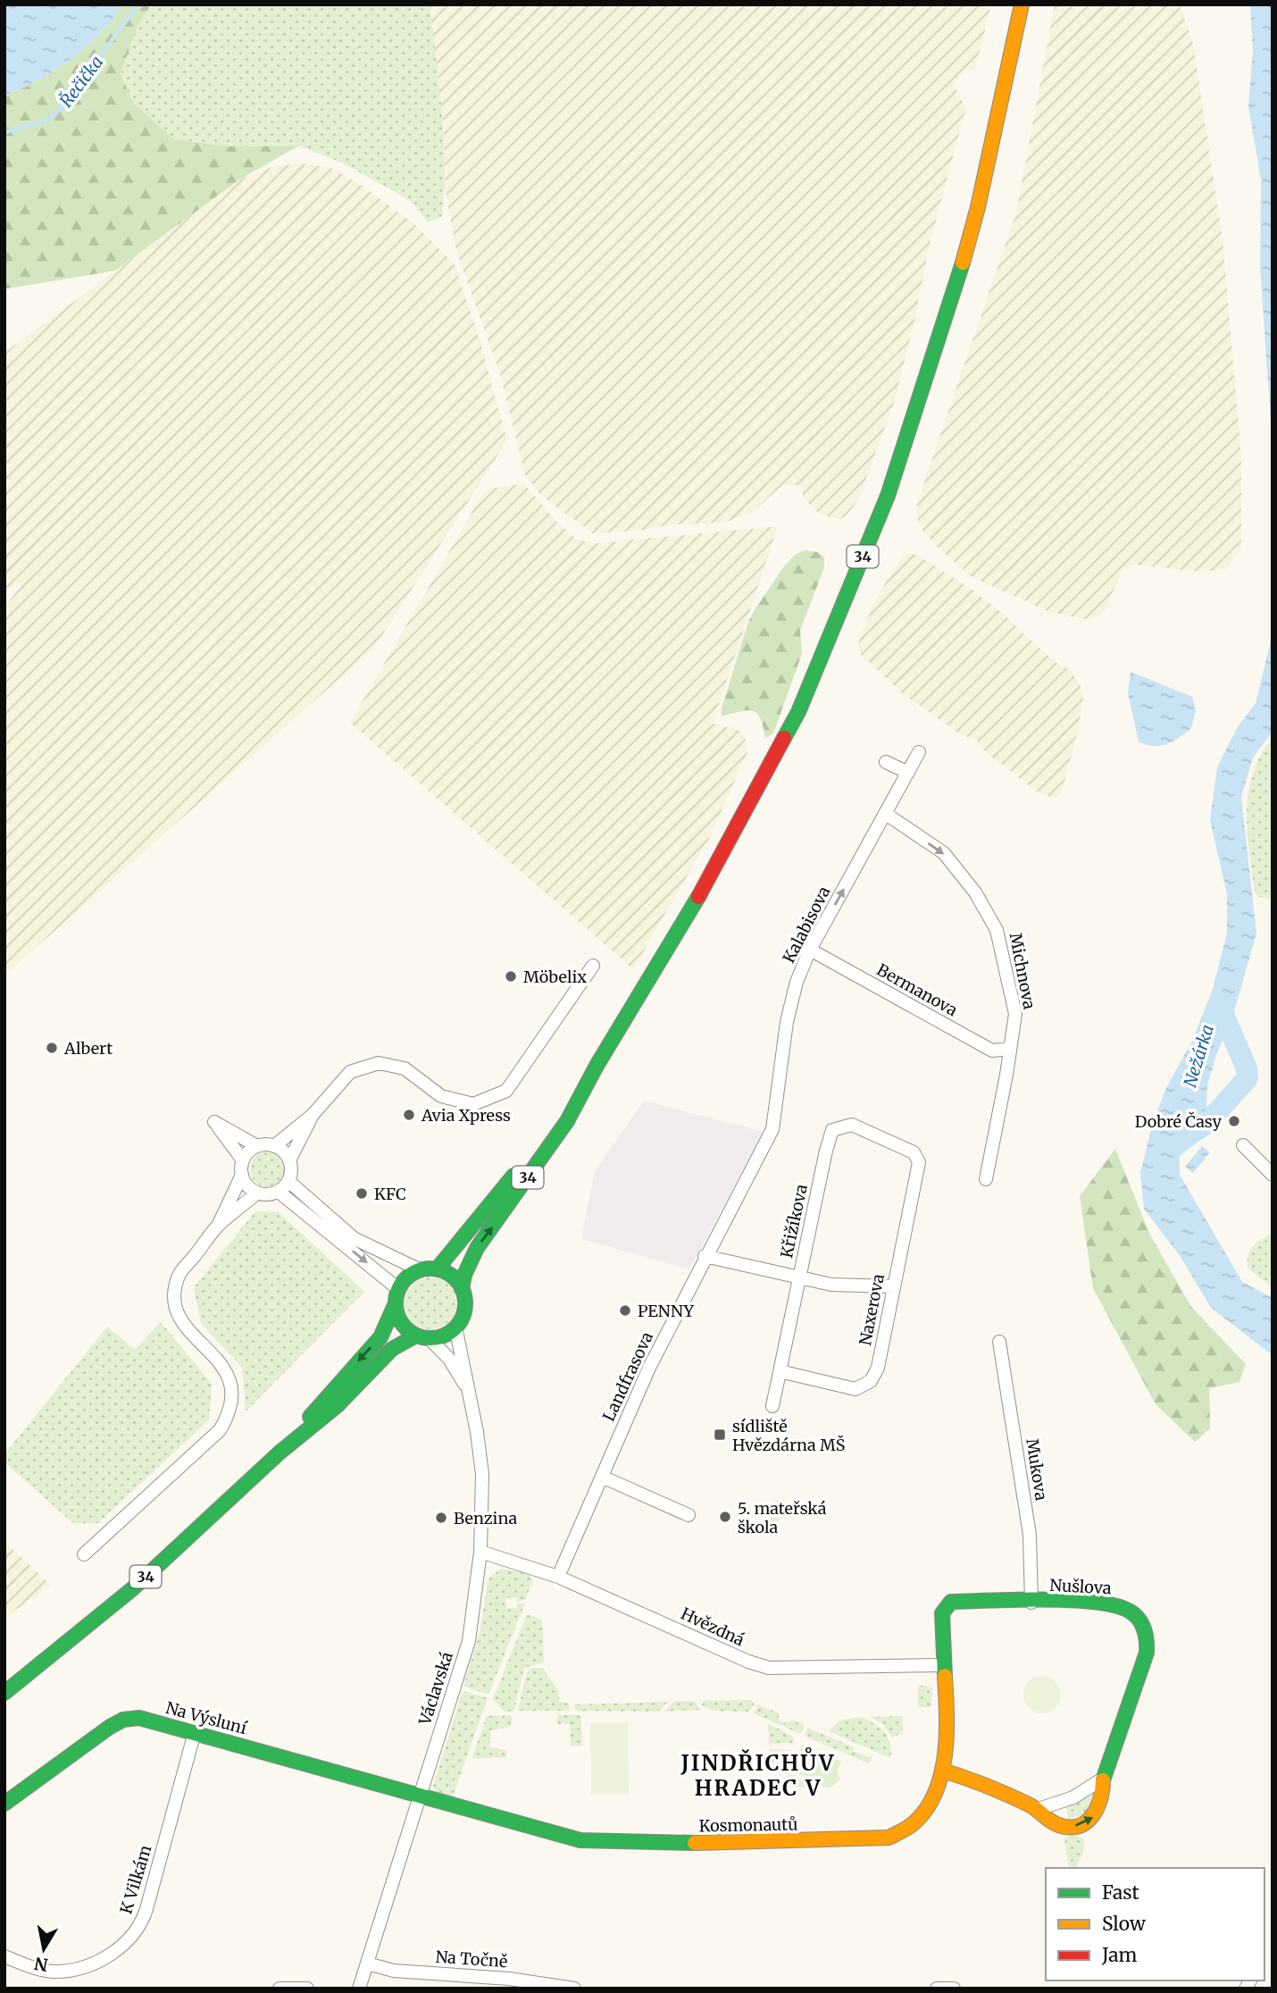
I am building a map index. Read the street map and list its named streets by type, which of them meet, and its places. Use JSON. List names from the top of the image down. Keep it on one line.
{"streets":{"main road":["34","Nušlova","Na Výsluní","Kosmonautů"],"street":["Kalabisova","Michnova","Bermanova","Křižíkova","Naxerova","Landfrasova","Mukova","Hvězdná","Václavská","K Vilkám","Na Točně"]},"crossings":[["34","Václavská"],["Kalabisova","Michnova"],["Kalabisova","Bermanova"],["Kalabisova","Landfrasova"],["Michnova","Bermanova"],["Křižíkova","Naxerova"],["Landfrasova","Hvězdná"],["Mukova","Nušlova"],["Nušlova","Hvězdná"],["Nušlova","Kosmonautů"],["Hvězdná","Václavská"],["Hvězdná","Kosmonautů"],["Václavská","Na Výsluní"],["Václavská","Kosmonautů"],["Václavská","Na Točně"],["Na Výsluní","Kosmonautů"],["Na Výsluní","K Vilkám"]],"one_way":["Kalabisova","Michnova"],"districts":["JINDŘICHŮV HRADEC V"],"water":["Řečička","Nežárka"],"places":{"other":["Möbelix","Albert","Avia Xpress","Dobré Časy","KFC","PENNY","5. mateřská škola","Benzina"],"transit":["sídliště Hvězdárna MŠ"]},"legend":["Fast","Slow","Jam"],"north":"bottom"}
